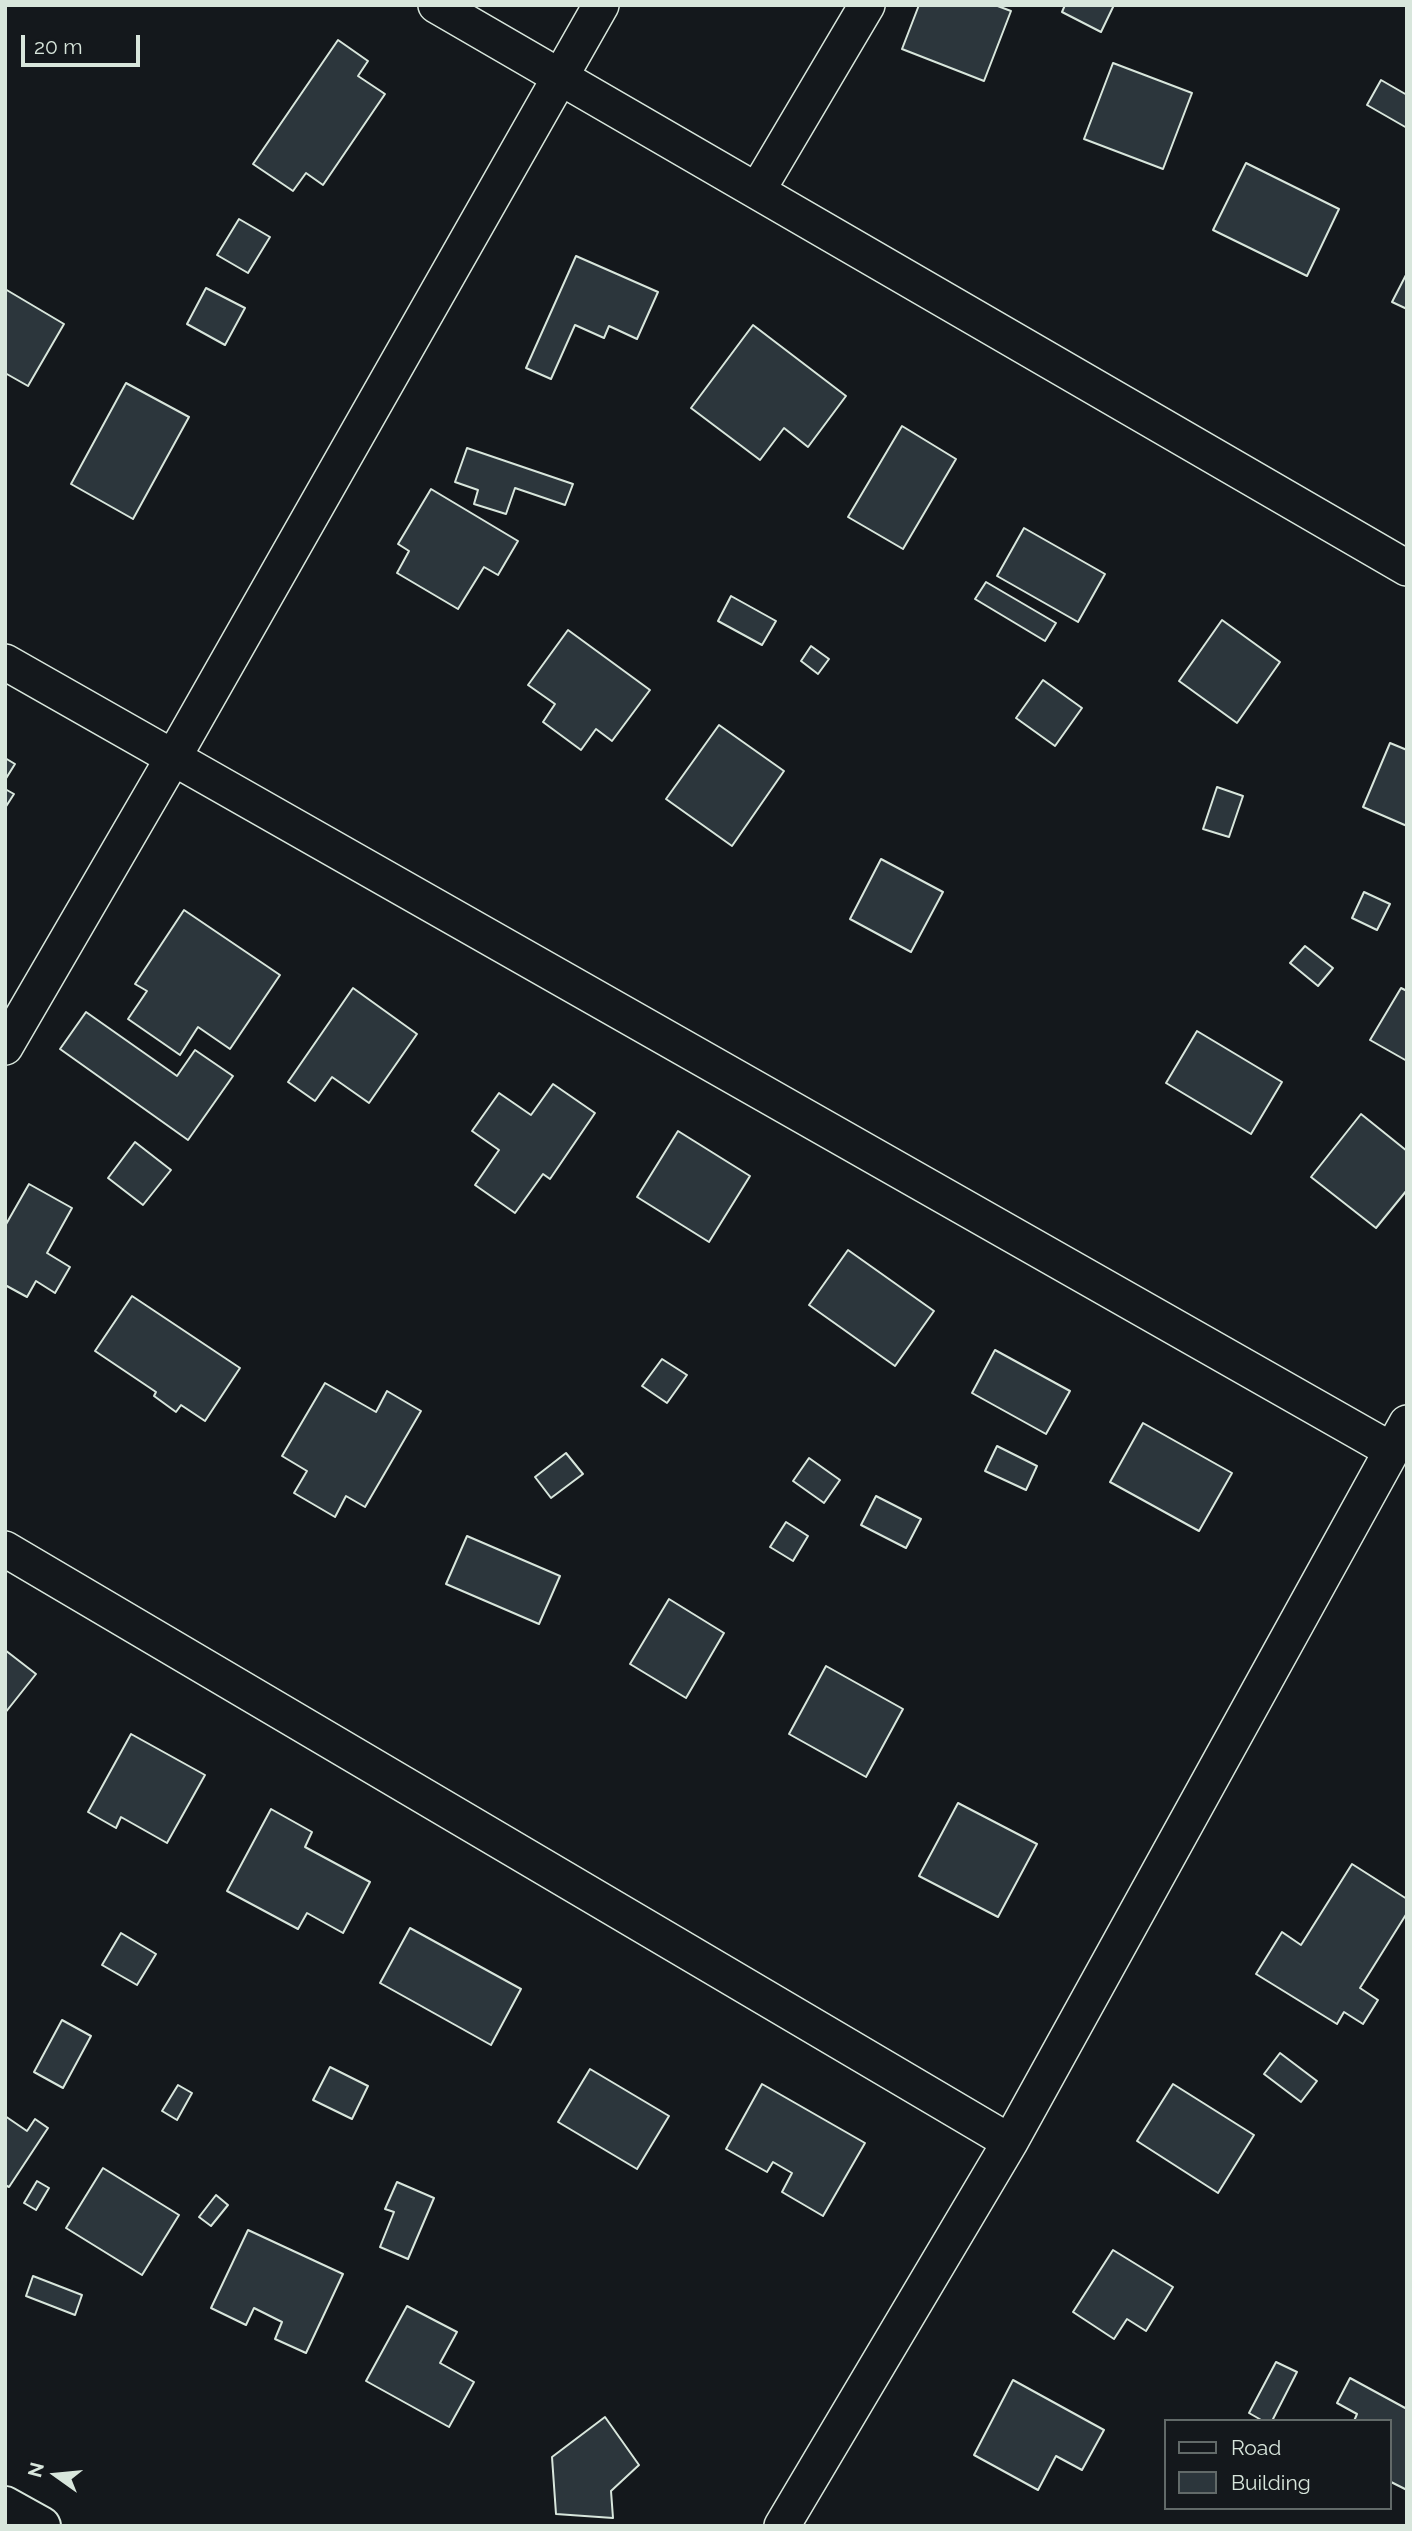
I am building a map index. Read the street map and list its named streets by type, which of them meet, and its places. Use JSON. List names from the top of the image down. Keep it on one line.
{"legend":["Road","Building"],"scale_bar":"20 m","north":"left"}
